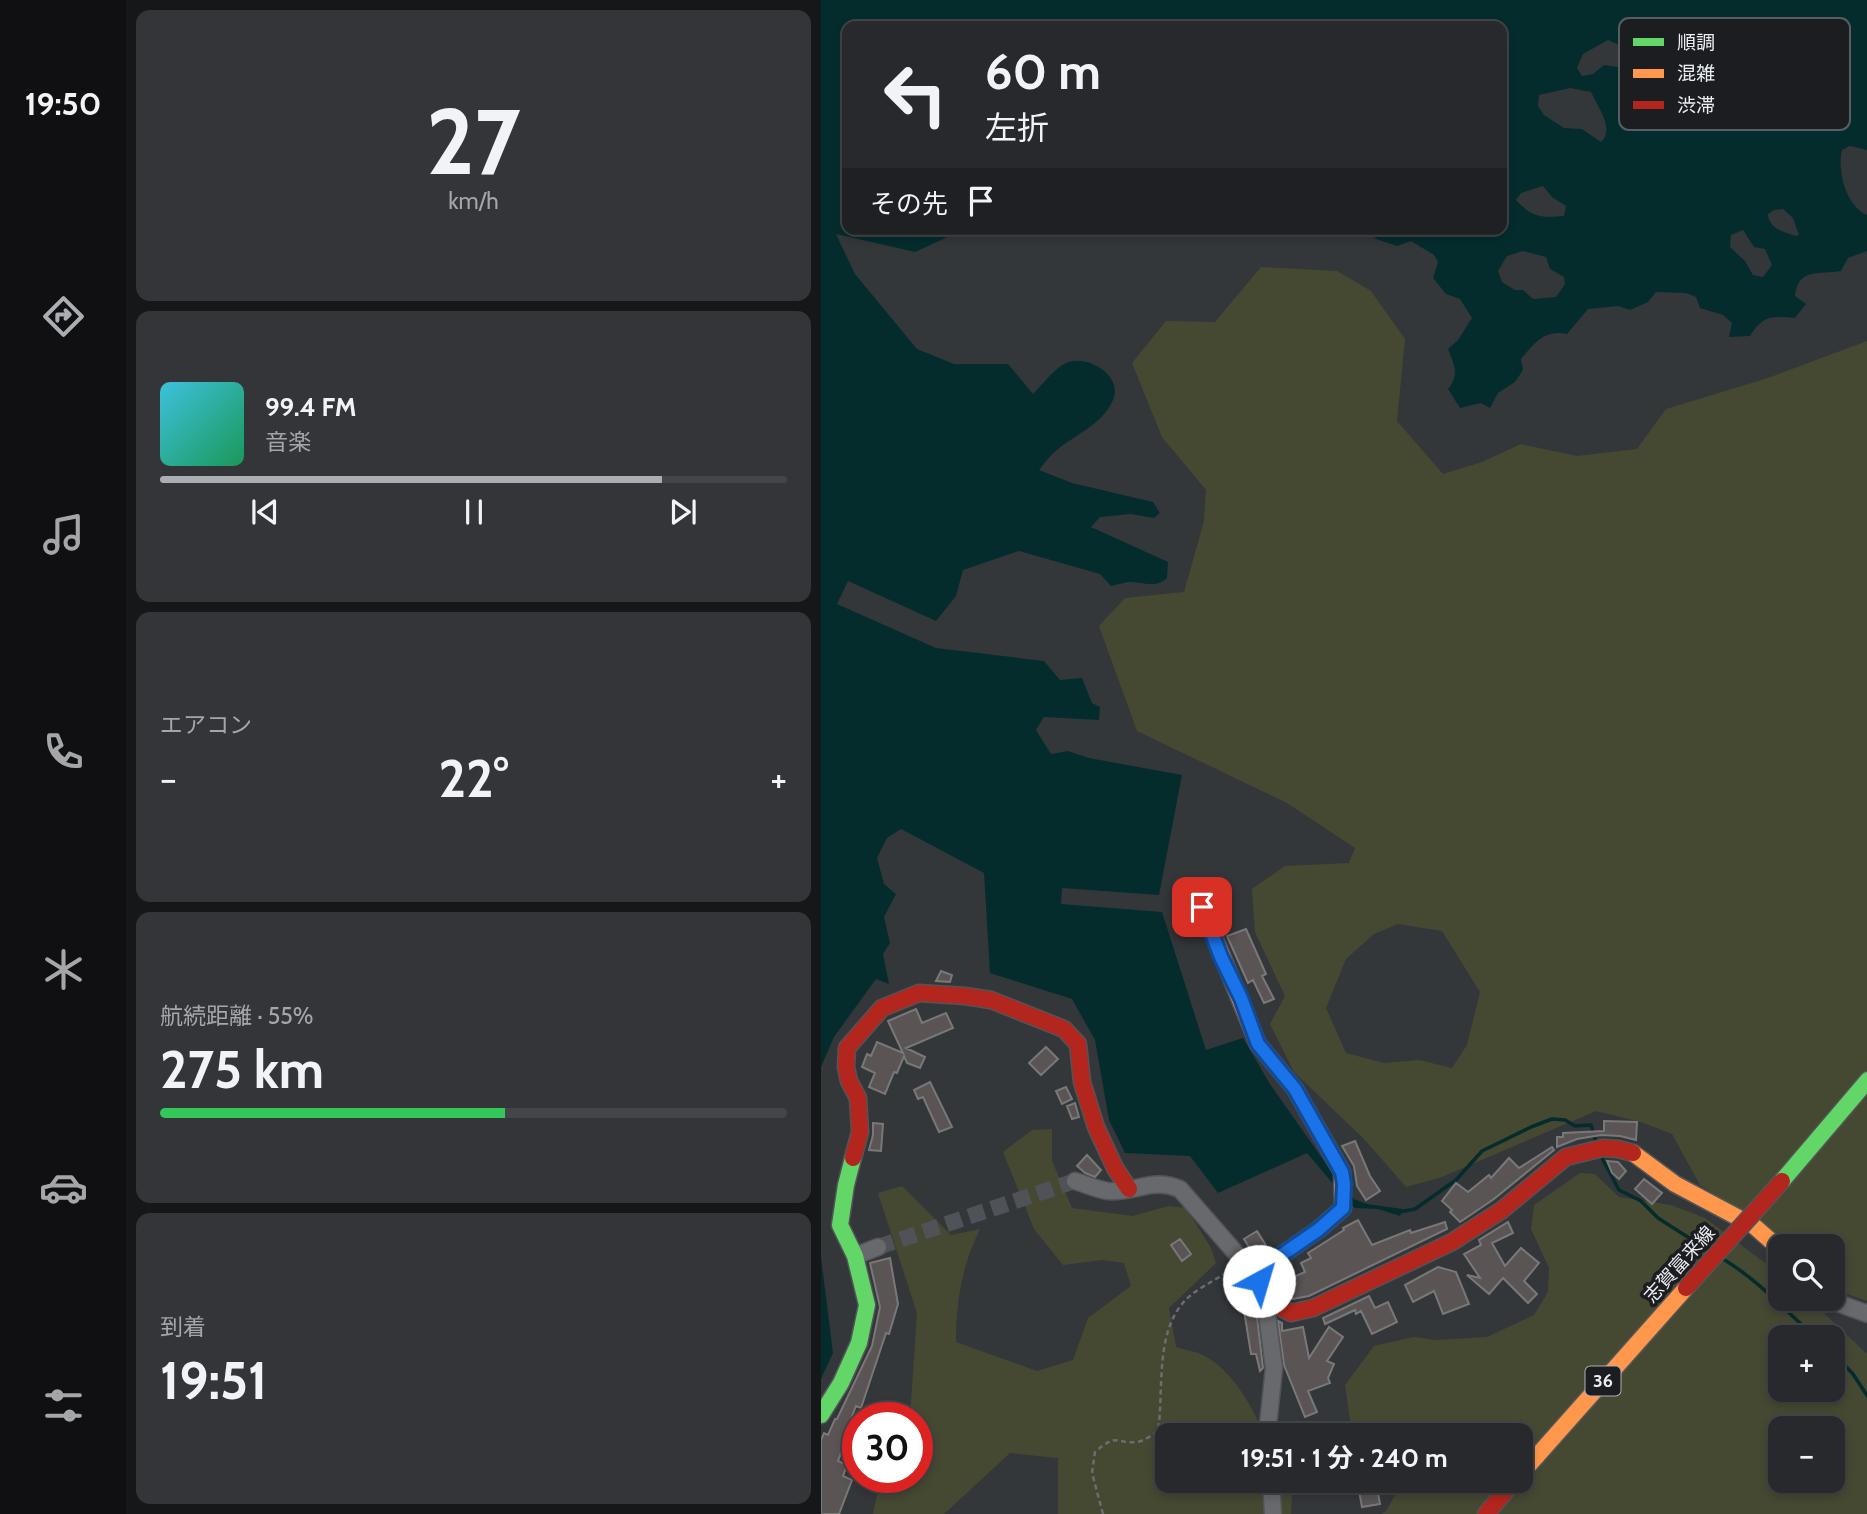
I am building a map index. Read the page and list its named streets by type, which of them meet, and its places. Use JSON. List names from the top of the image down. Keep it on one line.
{"streets":{"street":["志賀富来線","36"]},"legend":["順調","混雑","渋滞"],"page":{"tabs":"19:50","tile":[["27","km/h"],"エアコン",["航続距離 · 55%","275 km"],["到着","19:51"]],"turn":["60 m","左折"],"then":"その先","song":["99.4 FM","音楽"],"heat":["−","22°","+"],"map_buttons":["+","−"],"limit":"30","trip":"19:51 · 1 分 · 240 m"}}
